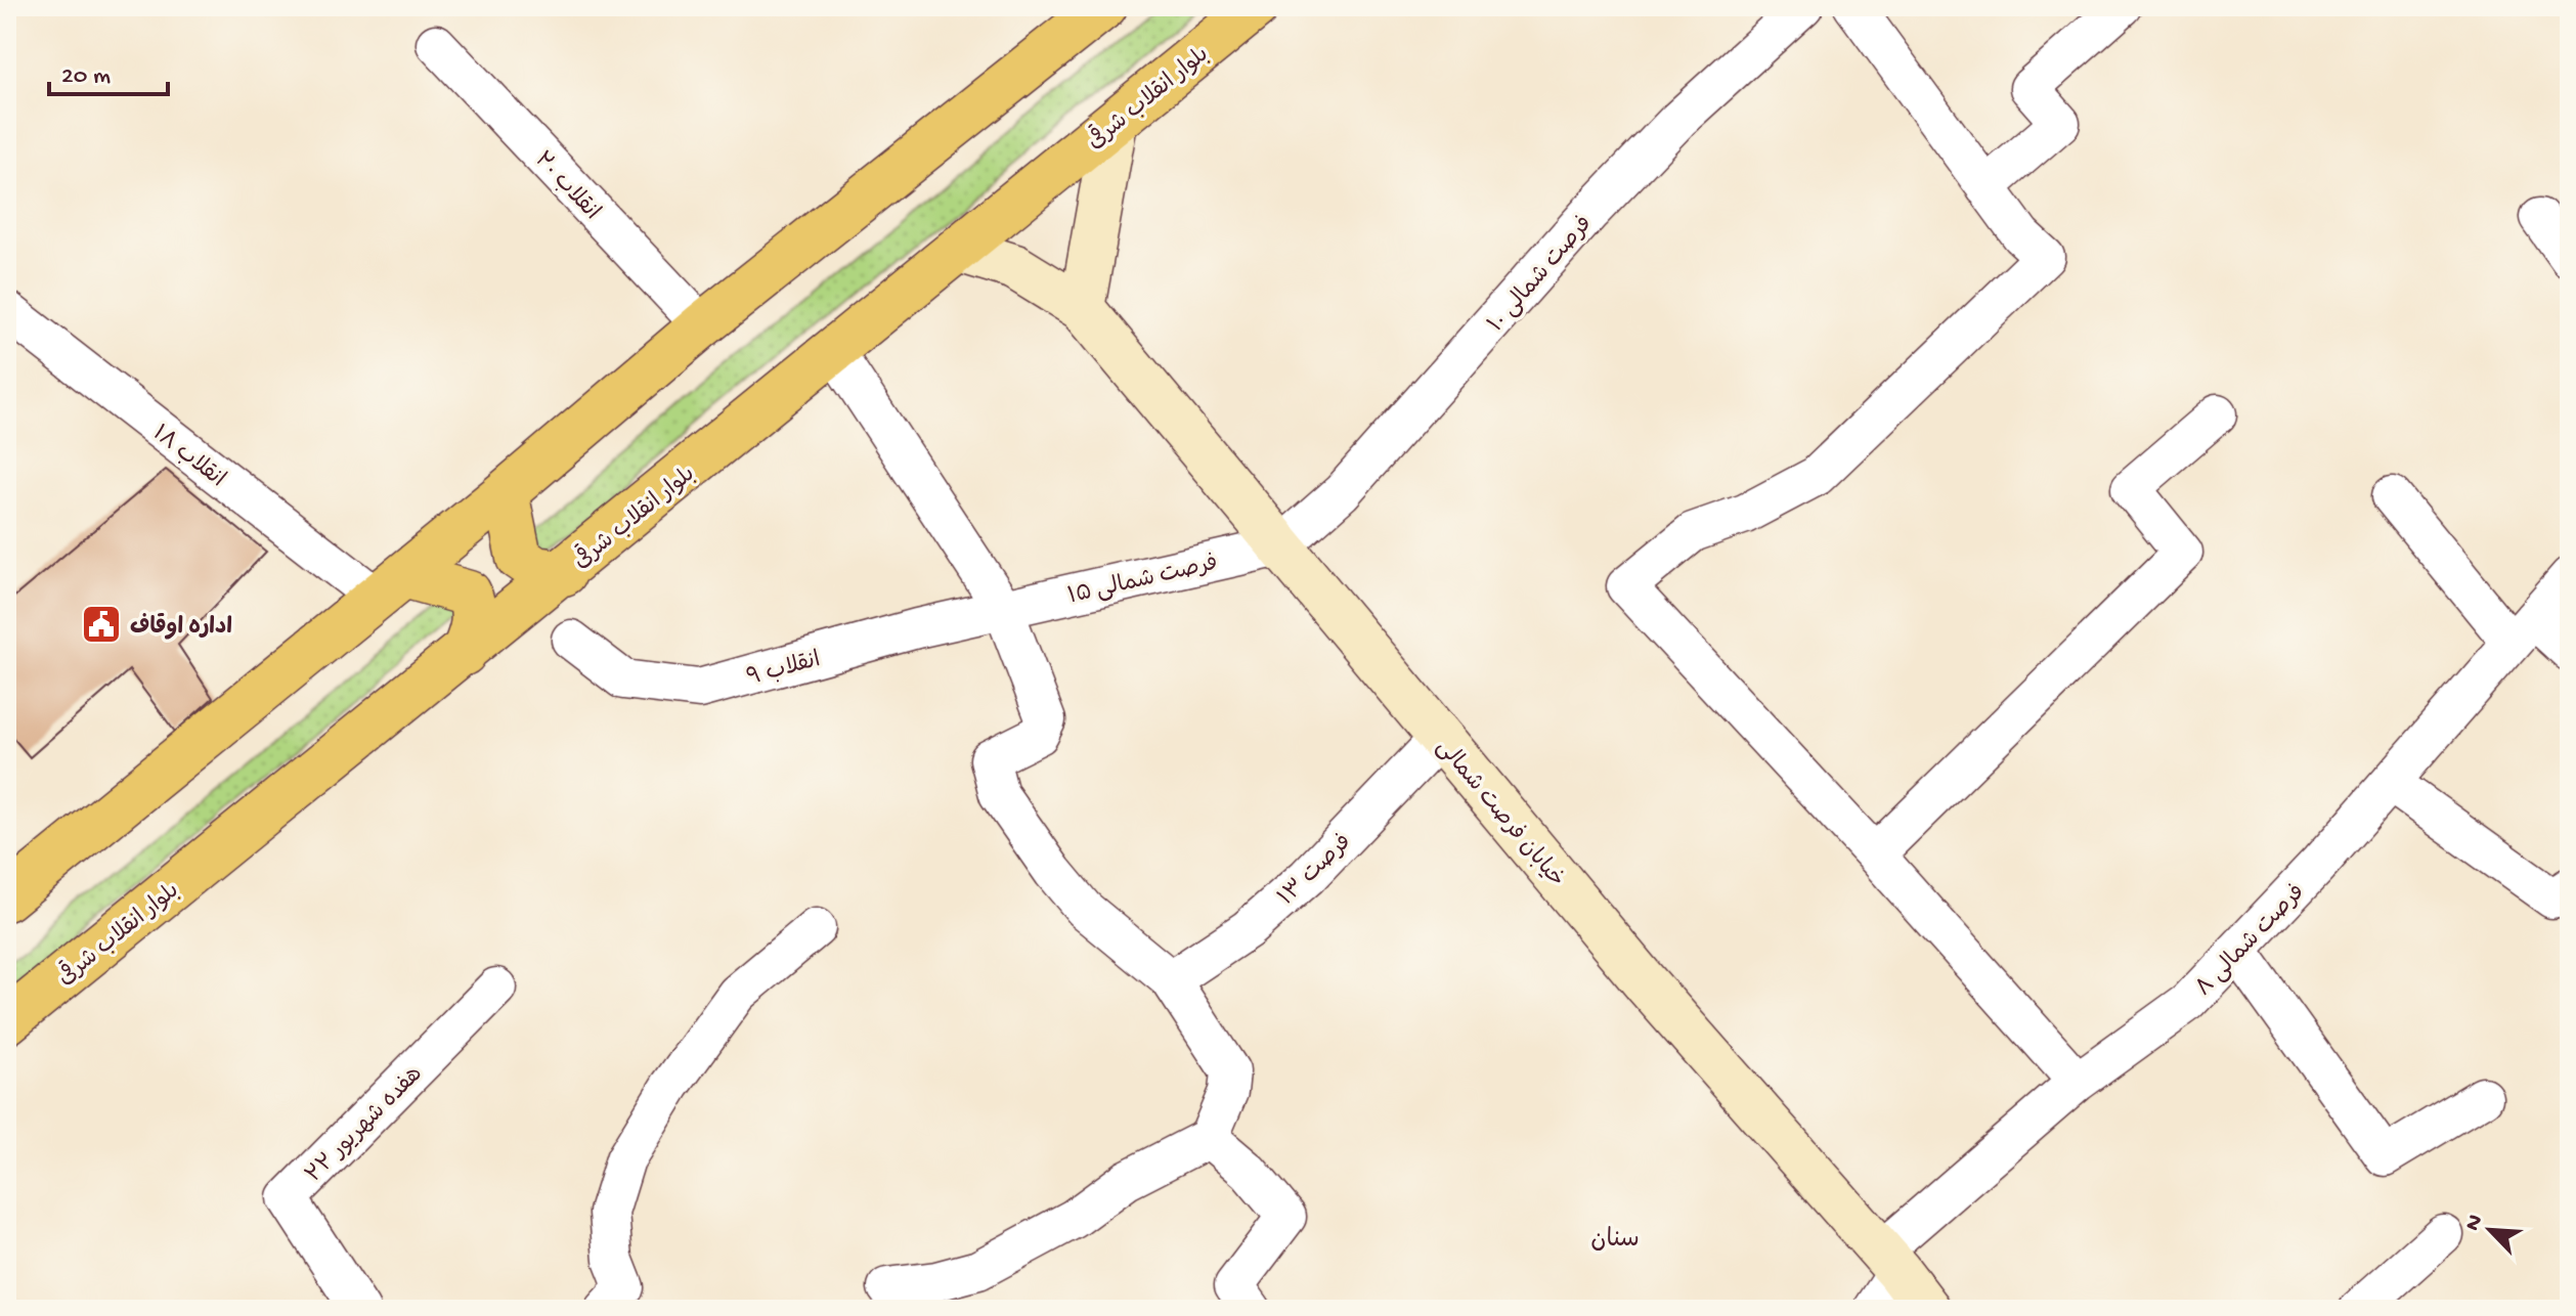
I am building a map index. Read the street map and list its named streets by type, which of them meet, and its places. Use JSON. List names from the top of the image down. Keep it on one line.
{"streets":{"main road":["بلوار انقلاب شرقی"],"street":["انقلاب ۲۰","فرصت شمالی ۱۰","انقلاب ۱۸","فرصت شمالی ۱۵","انقلاب ۹","خیابان فرصت شمالی","فرصت ۱۳","فرصت شمالی ۸","هفده شهریور ۲۲"]},"crossings":[["بلوار انقلاب شرقی","خیابان فرصت شمالی"],["فرصت شمالی ۱۰","فرصت شمالی ۱۵"],["فرصت شمالی ۱۰","خیابان فرصت شمالی"],["فرصت شمالی ۱۵","انقلاب ۹"],["فرصت شمالی ۱۵","خیابان فرصت شمالی"],["خیابان فرصت شمالی","فرصت ۱۳"],["خیابان فرصت شمالی","فرصت شمالی ۸"]],"districts":["سنان"],"places":{"public building":["اداره اوقاف"]},"scale_bar":"20 m","north":"top left"}
